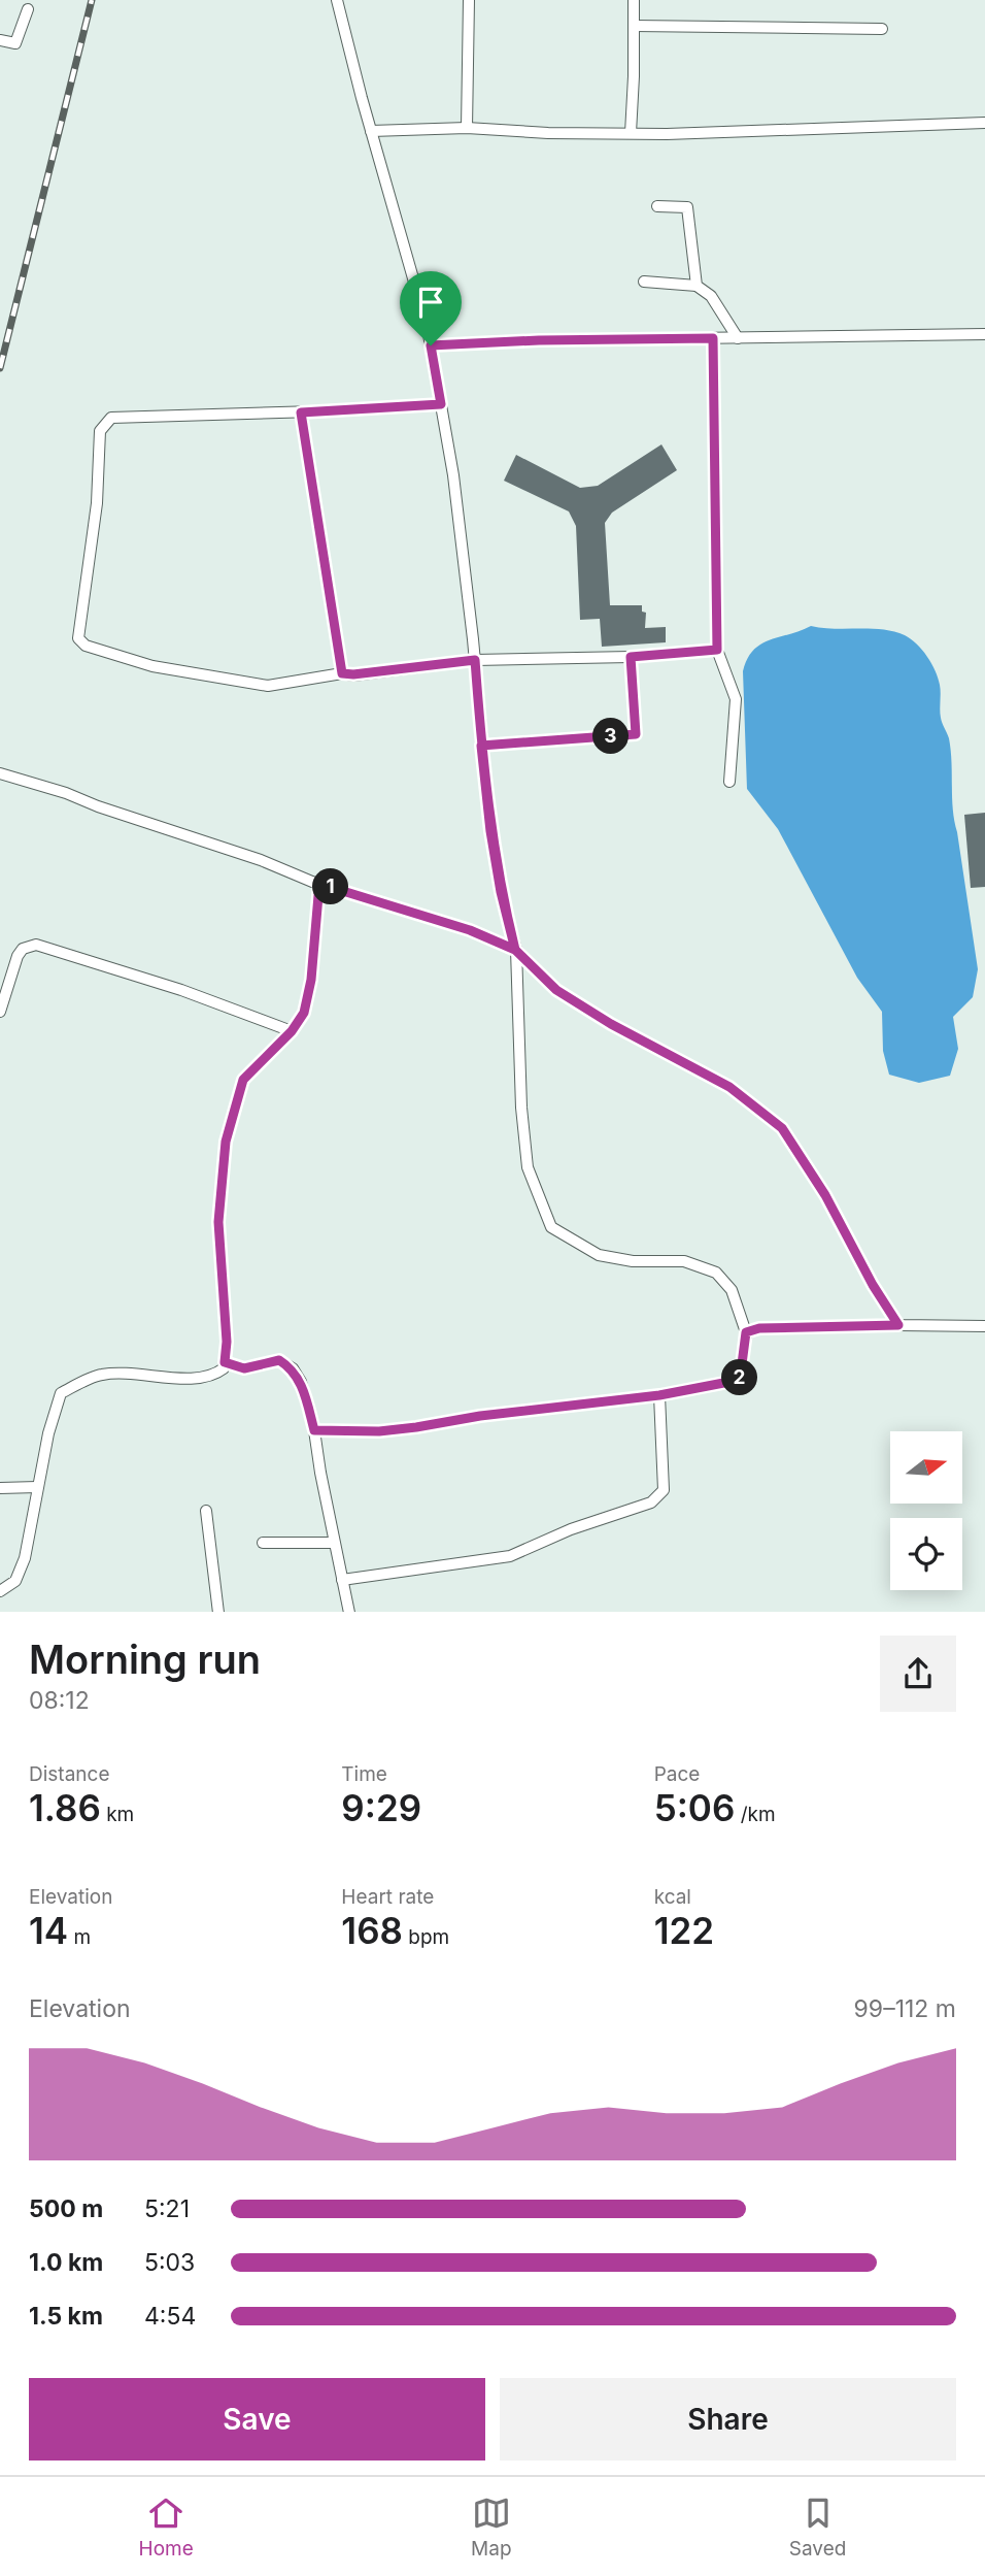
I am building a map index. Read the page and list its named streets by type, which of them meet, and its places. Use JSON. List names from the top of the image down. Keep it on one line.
{"north":"right","page":{"pins":["3","1","2"],"heading":["Morning run","08:12"],"stats":[["Distance","1.86 km"],["Time","9:29"],["Pace","5:06 /km"],["Elevation","14 m"],["Heart rate","168 bpm"],["kcal","122"]],"chart":["Elevation","99–112 m"],"list":[{"name":"500 m","note":"5:21"},{"name":"1.0 km","note":"5:03"},{"name":"1.5 km","note":"4:54"}],"buttons":["Save","Share"],"tabs":["Home","Map","Saved"]}}
